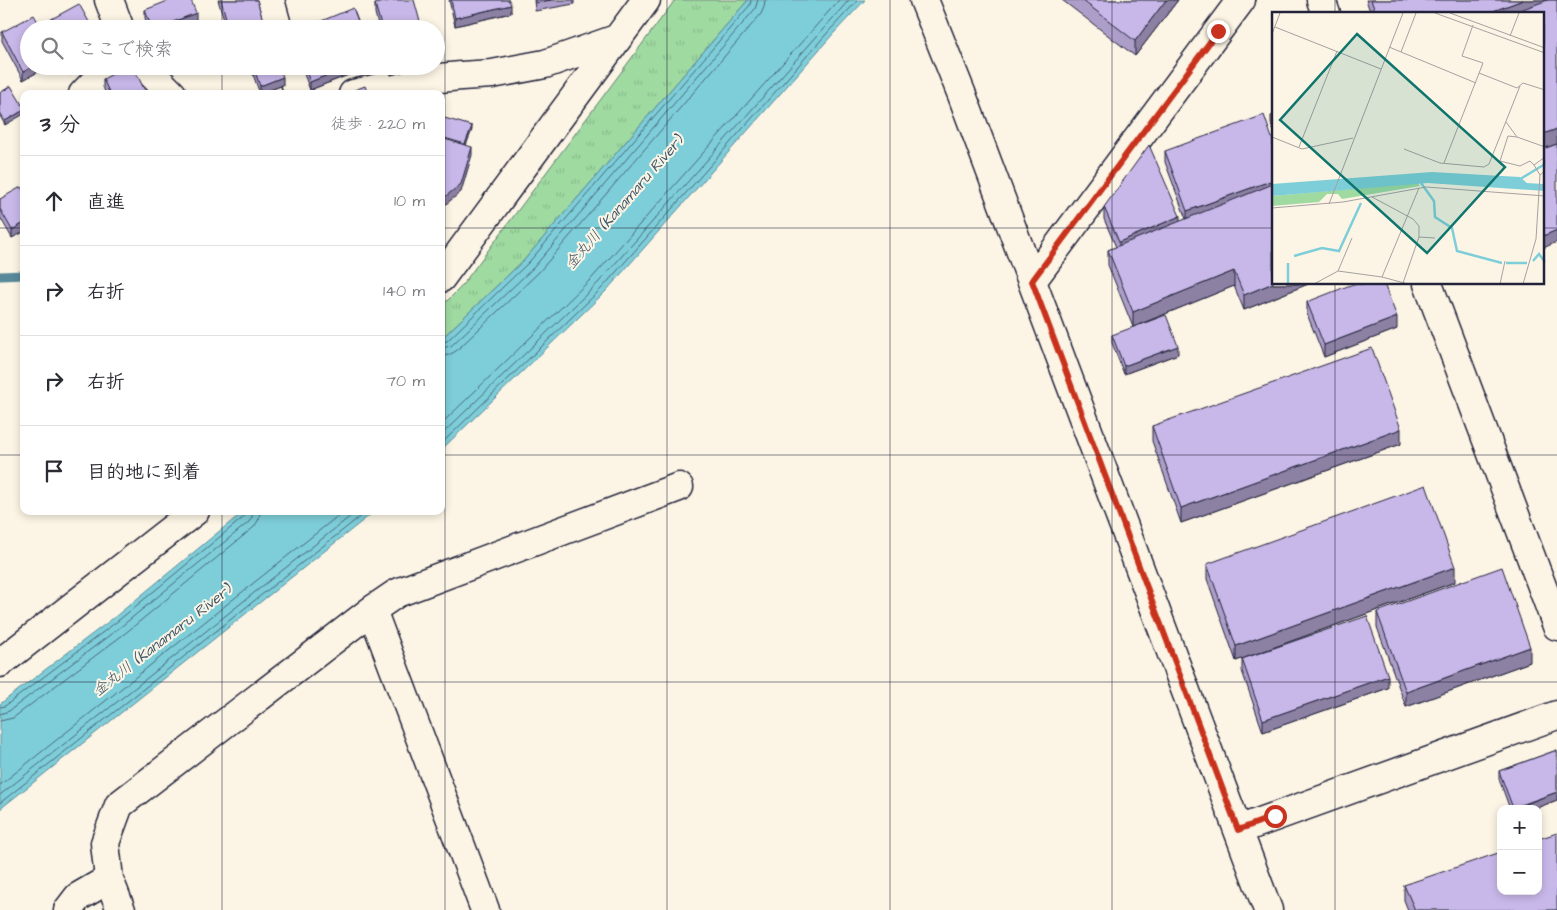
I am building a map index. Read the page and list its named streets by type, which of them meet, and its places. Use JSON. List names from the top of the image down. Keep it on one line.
{"water":["金丸川 (Kanamaru River)"],"page":{"search":"ここで検索","heading":["3 分","徒歩 · 220 m"],"list":[["直進","10 m"],["右折","140 m"],["右折","70 m"],"目的地に到着"],"map_buttons":["+","−"]}}
